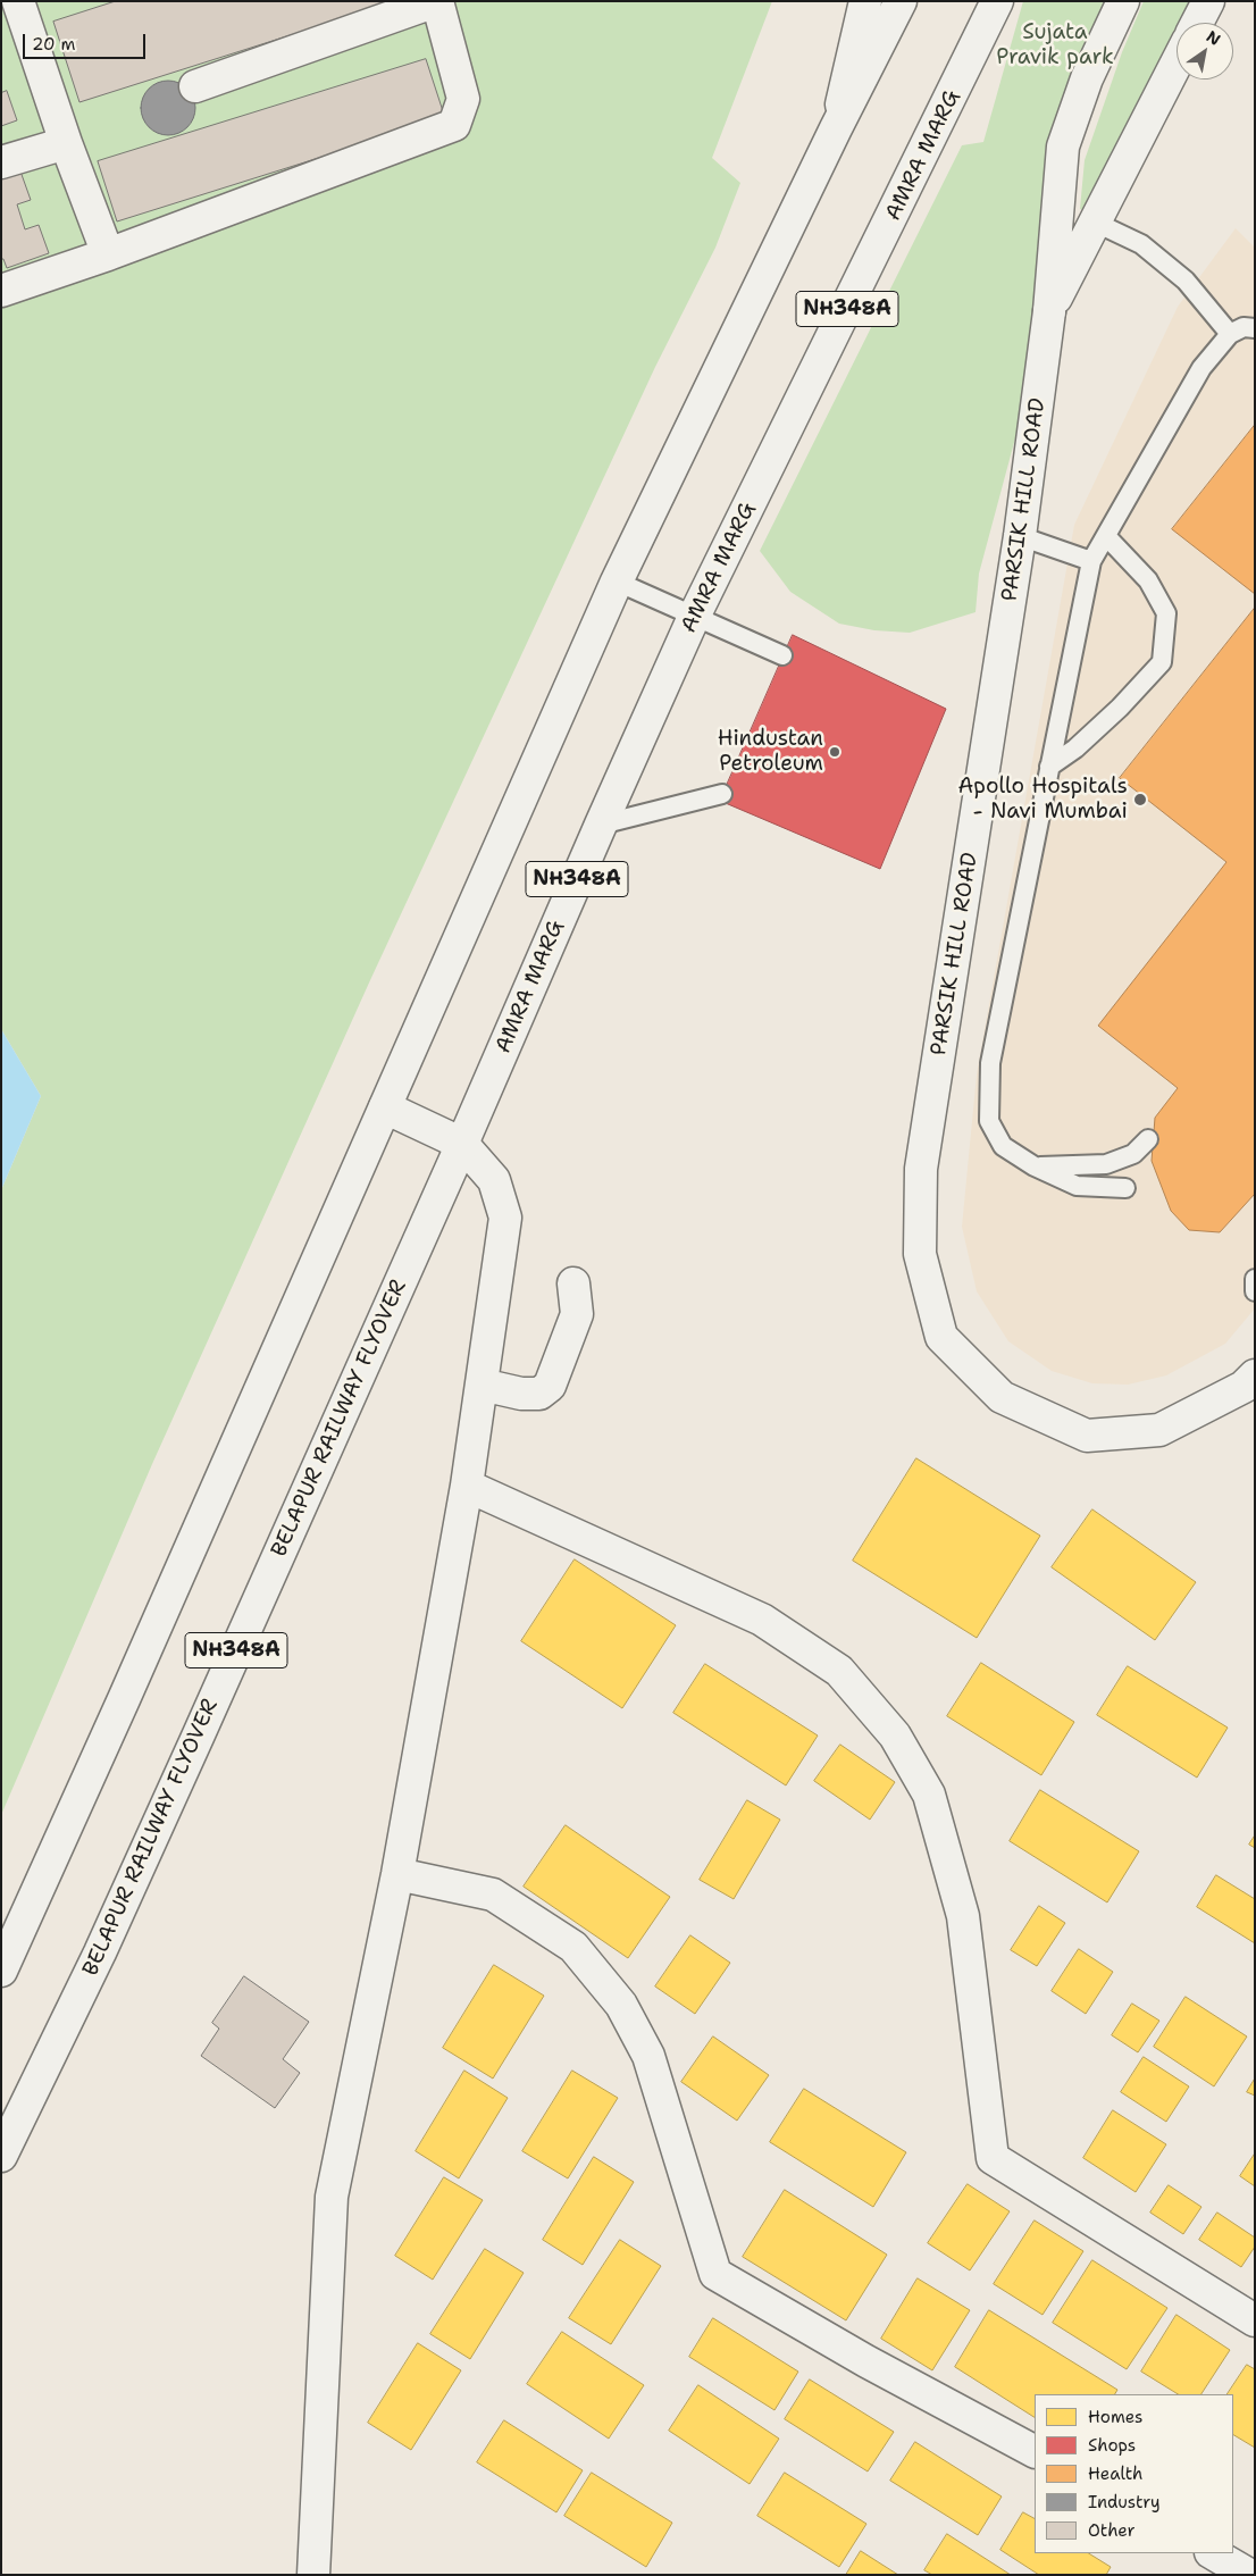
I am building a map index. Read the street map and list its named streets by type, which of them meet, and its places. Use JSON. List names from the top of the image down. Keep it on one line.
{"streets":{"main road":["AMRA MARG","NH348A","PARSIK HILL ROAD","BELAPUR RAILWAY FLYOVER"]},"crossings":[["AMRA MARG","BELAPUR RAILWAY FLYOVER"]],"parks":["Sujata Pravik park"],"places":["Hindustan Petroleum","Apollo Hospitals - Navi Mumbai"],"legend":["Homes","Shops","Health","Industry","Other"],"scale_bar":"20 m","north":"top right"}
